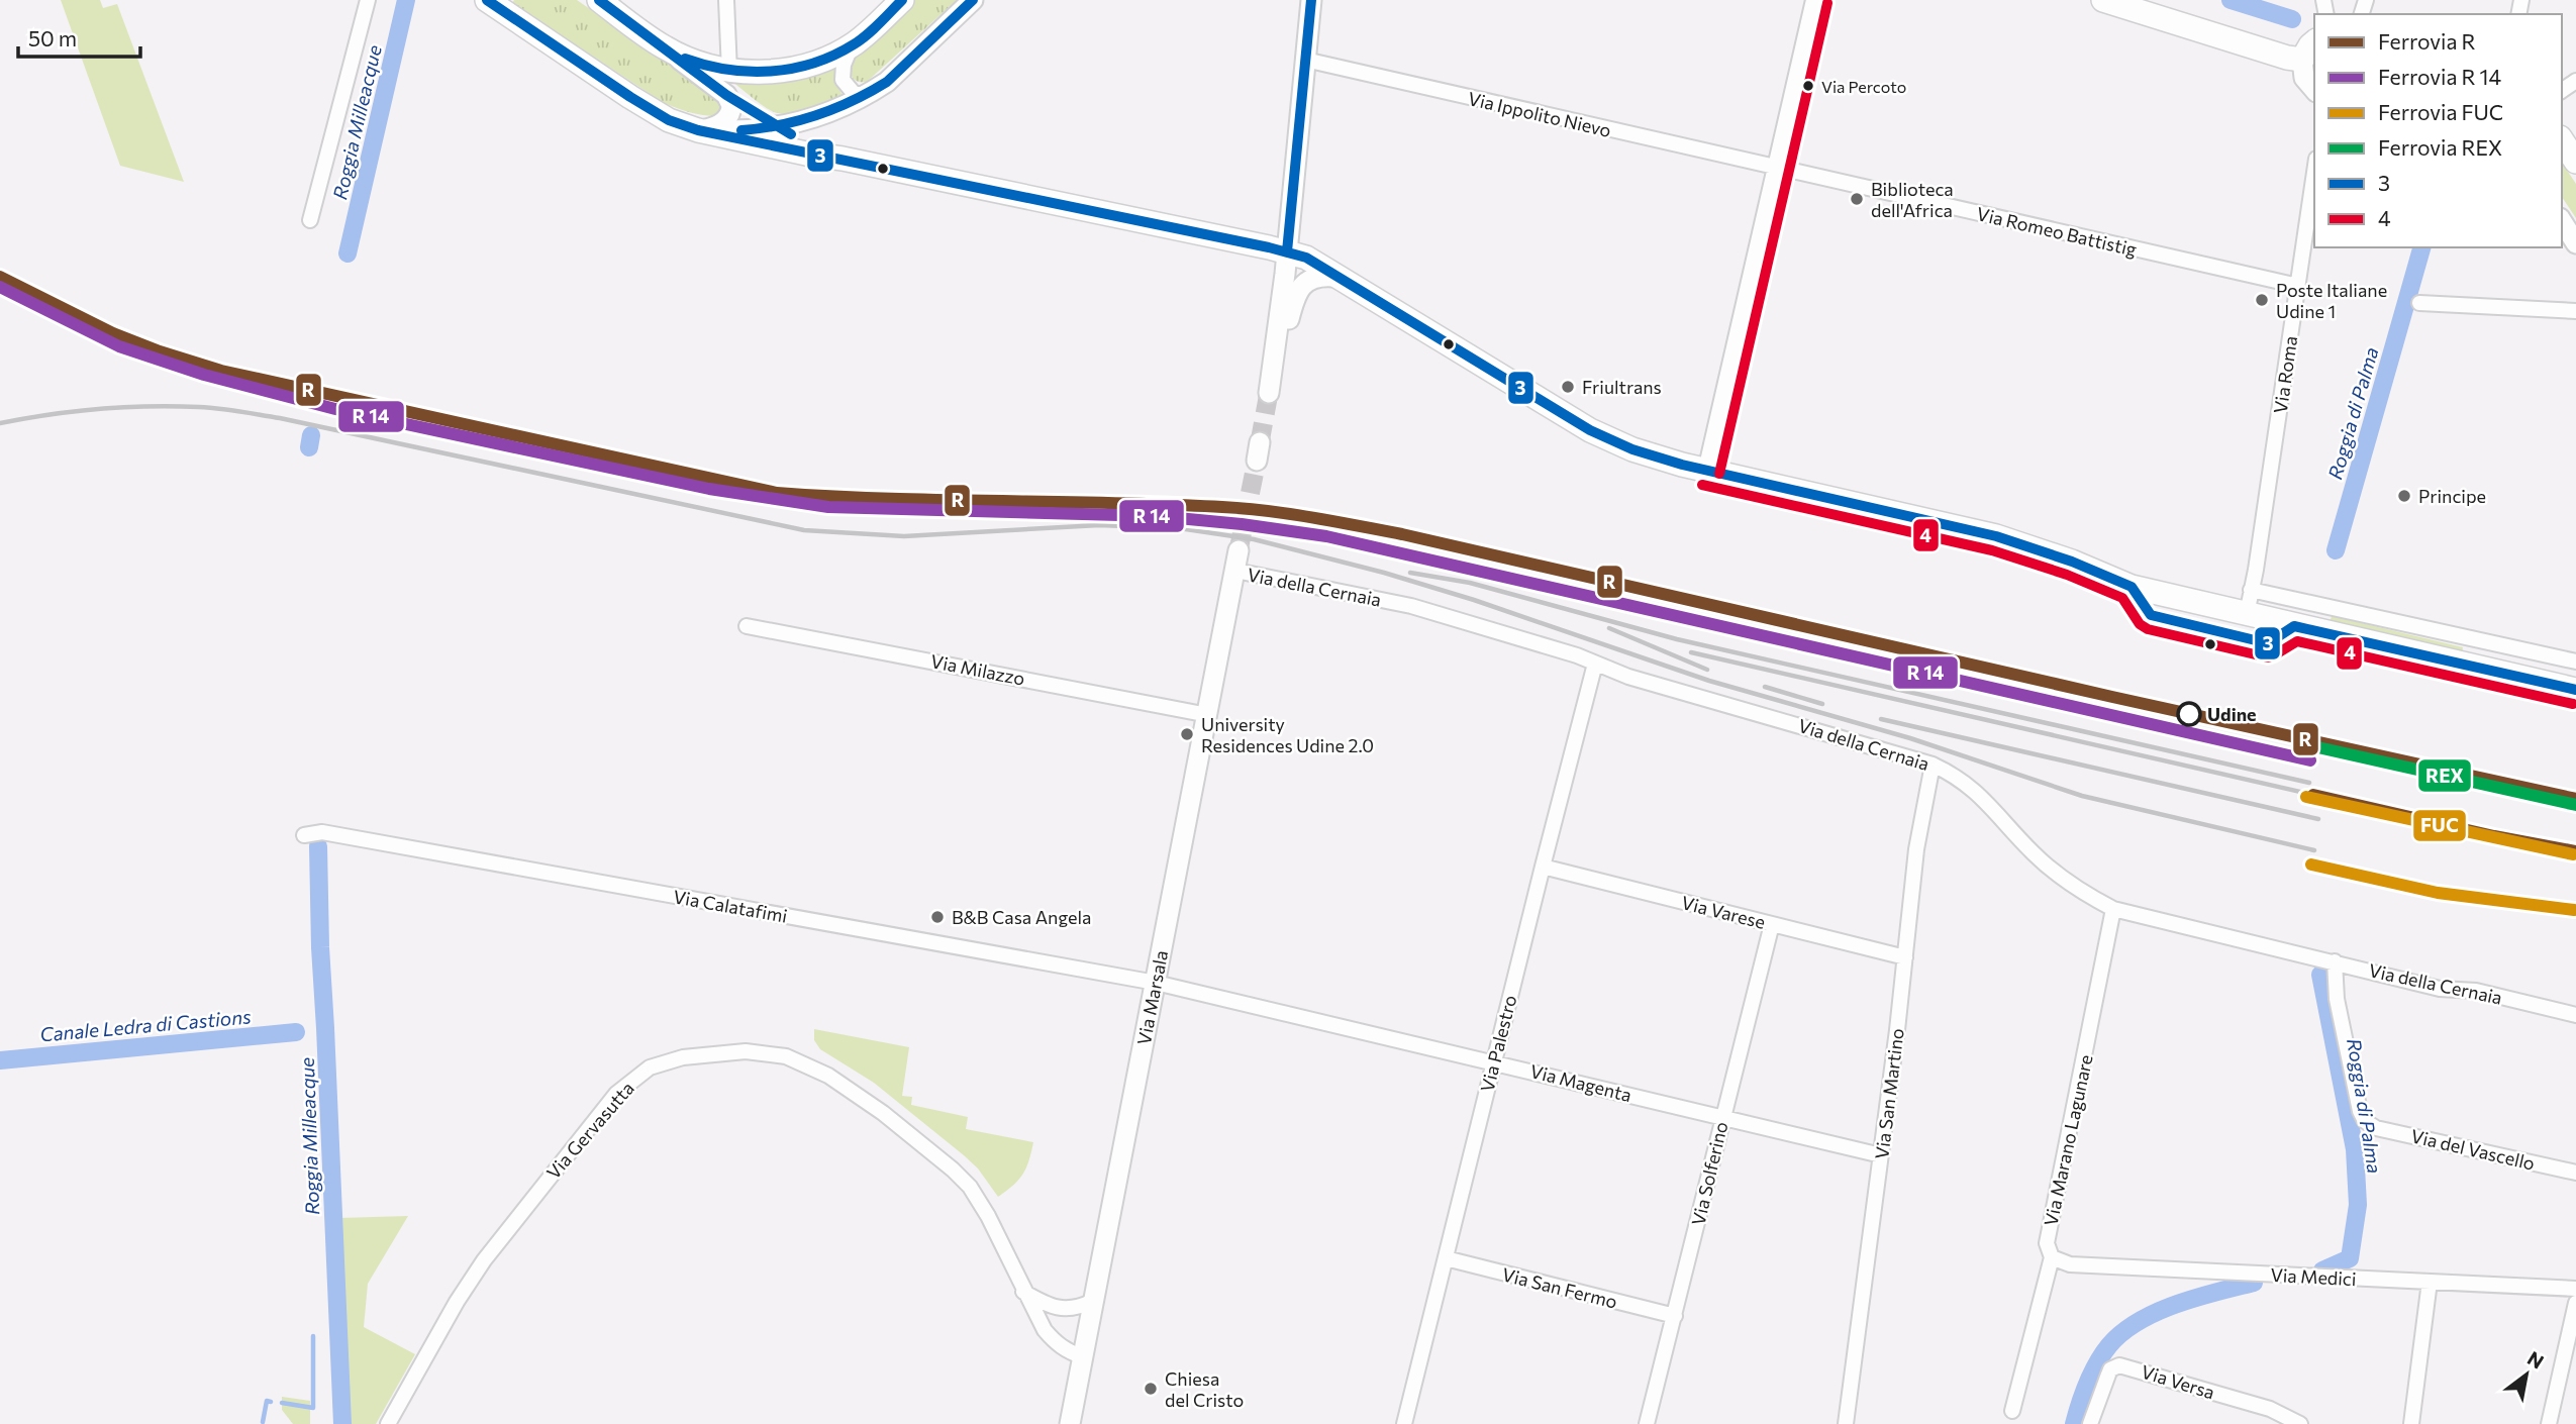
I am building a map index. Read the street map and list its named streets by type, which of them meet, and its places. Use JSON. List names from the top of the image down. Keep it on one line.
{"streets":{"street":["Via Ippolito Nievo","Via Romeo Battistig","Via Roma","Via della Cernaia","Via Milazzo","Via Calatafimi","Via Varese","Via Marsala","Via Palestro","Via Magenta","Via San Martino","Via Gervasutta","Via Marano Lagunare","Via del Vascello","Via Solferino","Via Medici","Via San Fermo","Via Versa"]},"crossings":[["Via Ippolito Nievo","Via Romeo Battistig"],["Via Romeo Battistig","Via Roma"],["Via della Cernaia","Via Marsala"],["Via della Cernaia","Via Palestro"],["Via della Cernaia","Via San Martino"],["Via della Cernaia","Via Marano Lagunare"],["Via della Cernaia","Via del Vascello"],["Via Milazzo","Via Marsala"],["Via Calatafimi","Via Marsala"],["Via Calatafimi","Via Magenta"],["Via Varese","Via Palestro"],["Via Varese","Via San Martino"],["Via Varese","Via Solferino"],["Via Marsala","Via Magenta"],["Via Marsala","Via Gervasutta"],["Via Palestro","Via Magenta"],["Via Palestro","Via San Fermo"],["Via Magenta","Via San Martino"],["Via Magenta","Via Solferino"],["Via Marano Lagunare","Via Medici"],["Via Solferino","Via San Fermo"]],"water":["Roggia Milleacque","Roggia di Palma","Canale Ledra di Castions"],"places":["Via Percoto","Biblioteca dell'Africa","Poste Italiane Udine 1","Friultrans","Principe","Udine","University Residences Udine 2.0","B&B Casa Angela","Chiesa del Cristo"],"lines":["transit line 3","transit line 4","rail line R","rail line REX","rail line FUC"],"legend":["Ferrovia R","Ferrovia R 14","Ferrovia FUC","Ferrovia REX","3","4"],"scale_bar":"50 m","north":"top right"}
